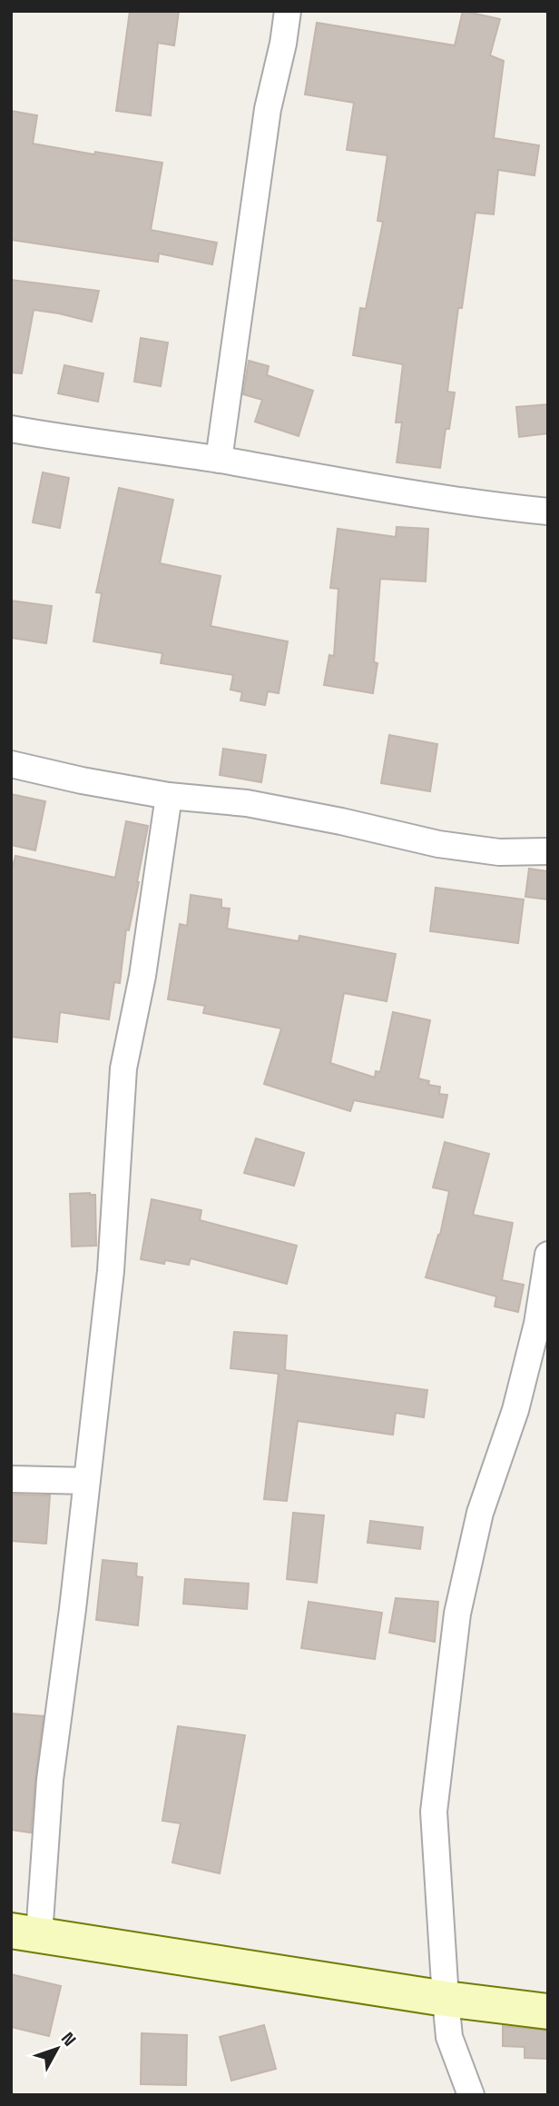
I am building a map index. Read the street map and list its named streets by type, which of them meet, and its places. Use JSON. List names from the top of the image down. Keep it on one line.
{"north":"top right"}
